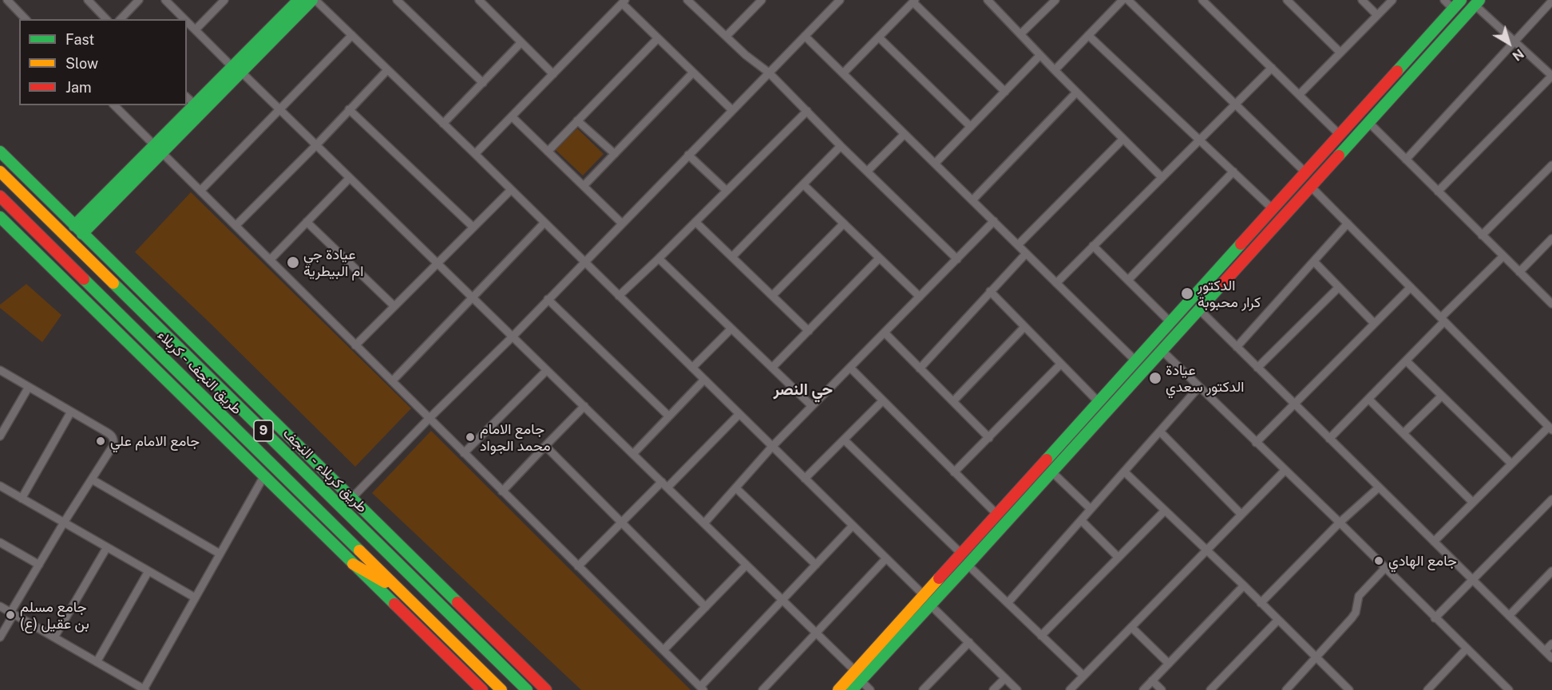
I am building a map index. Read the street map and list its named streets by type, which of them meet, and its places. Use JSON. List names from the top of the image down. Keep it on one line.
{"streets":{"main road":["طريق النجف - کربلاء","9","طريق کربلاء - النجف"]},"districts":["حي النصر"],"places":["عيادة جي ام البيطرية","الدكتور كرار محبوبة","عيادة الدكتور سعدي","جامع الامام محمد الجواد","جامع الامام علي","جامع الهادي","جامع مسلم بن عقيل (ع)"],"legend":["Fast","Slow","Jam"],"north":"bottom right"}
